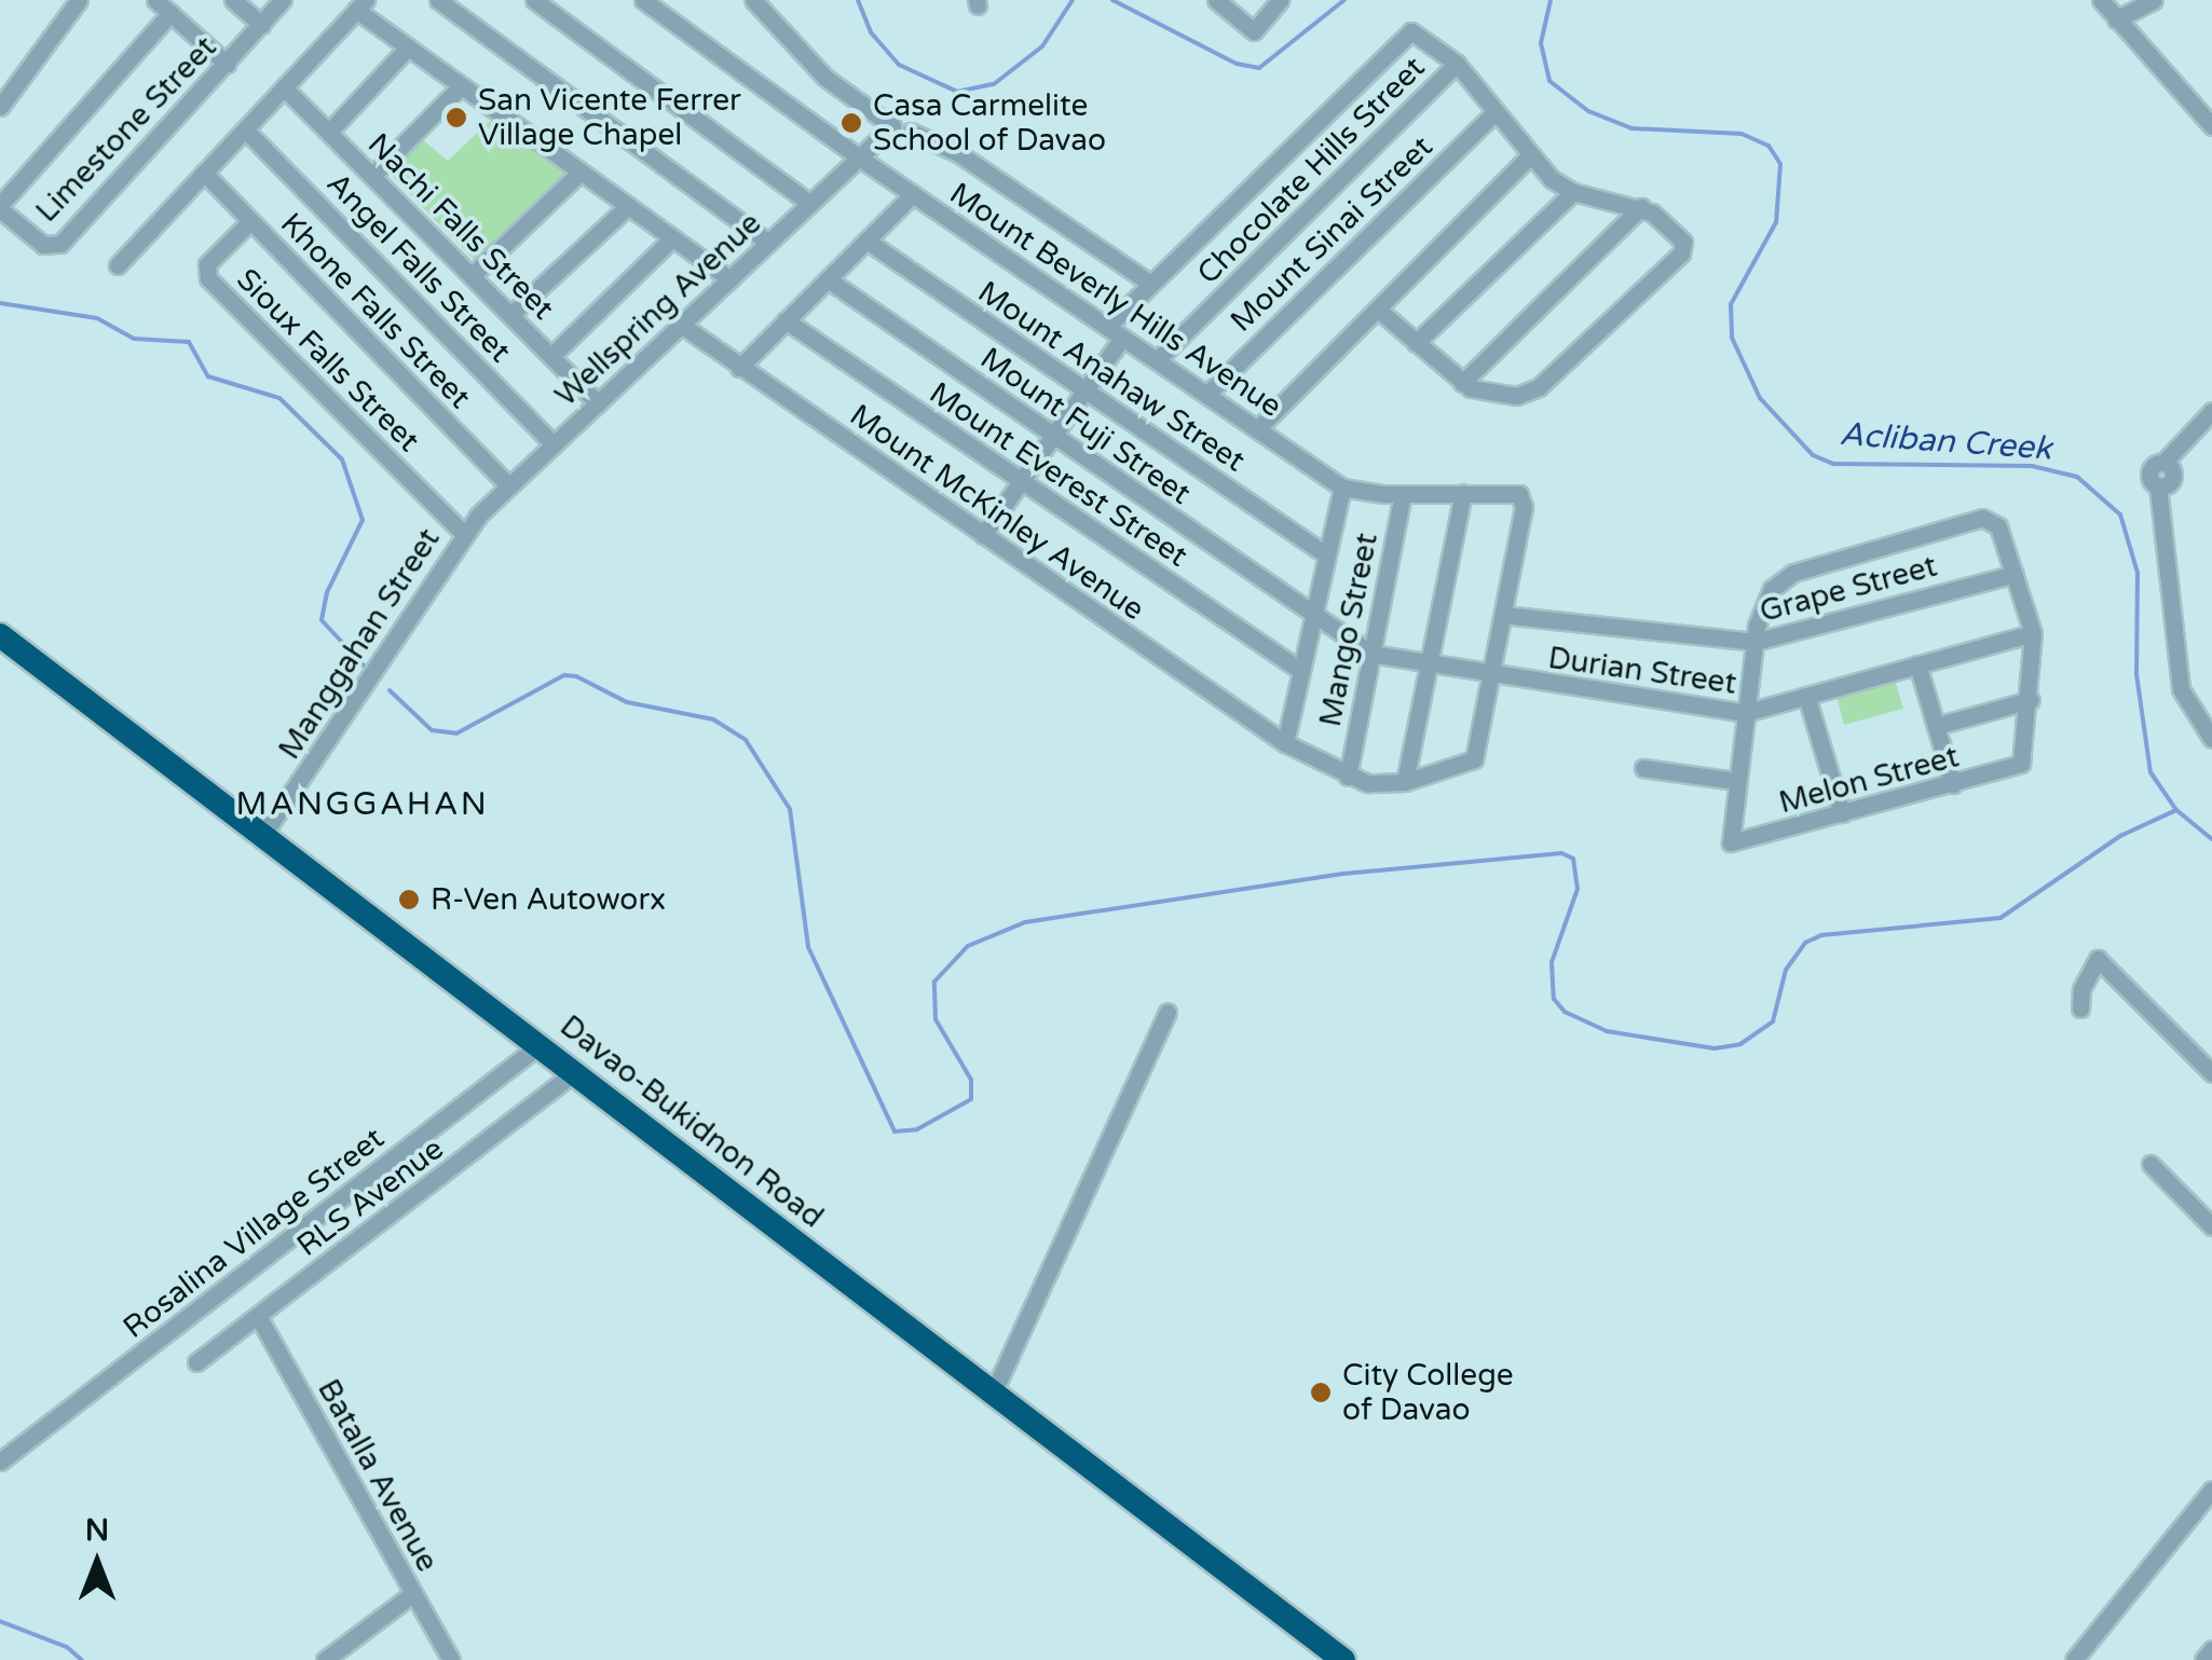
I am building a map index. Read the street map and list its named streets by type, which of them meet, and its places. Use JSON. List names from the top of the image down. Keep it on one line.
{"streets":{"highway":["Davao-Bukidnon Road"],"street":["Limestone Street","Chocolate Hills Street","Nachi Falls Street","Mount Sinai Street","Angel Falls Street","Mount Beverly Hills Avenue","Wellspring Avenue","Khone Falls Street","Sioux Falls Street","Mount Anahaw Street","Mount Fuji Street","Mount Everest Street","Mount McKinley Avenue","Grape Street","Mango Street","Manggahan Street","Durian Street","Melon Street","RLS Avenue","Rosalina Village Street","Batalla Avenue"]},"crossings":[["Chocolate Hills Street","Mount Beverly Hills Avenue"],["Nachi Falls Street","Wellspring Avenue"],["Mount Sinai Street","Mount Beverly Hills Avenue"],["Angel Falls Street","Wellspring Avenue"],["Mount Beverly Hills Avenue","Wellspring Avenue"],["Wellspring Avenue","Khone Falls Street"],["Wellspring Avenue","Sioux Falls Street"],["Wellspring Avenue","Mount McKinley Avenue"],["Wellspring Avenue","Manggahan Street"],["Khone Falls Street","Sioux Falls Street"],["Sioux Falls Street","Manggahan Street"],["Mount Fuji Street","Durian Street"],["Mount McKinley Avenue","Mango Street"],["Mango Street","Durian Street"],["Manggahan Street","Davao-Bukidnon Road"],["Davao-Bukidnon Road","RLS Avenue"],["Davao-Bukidnon Road","Rosalina Village Street"],["RLS Avenue","Batalla Avenue"]],"districts":["MANGGAHAN"],"water":["Acliban Creek"],"places":["San Vicente Ferrer Village Chapel","Casa Carmelite School of Davao","R-Ven Autoworx","City College of Davao"],"north":"top"}
